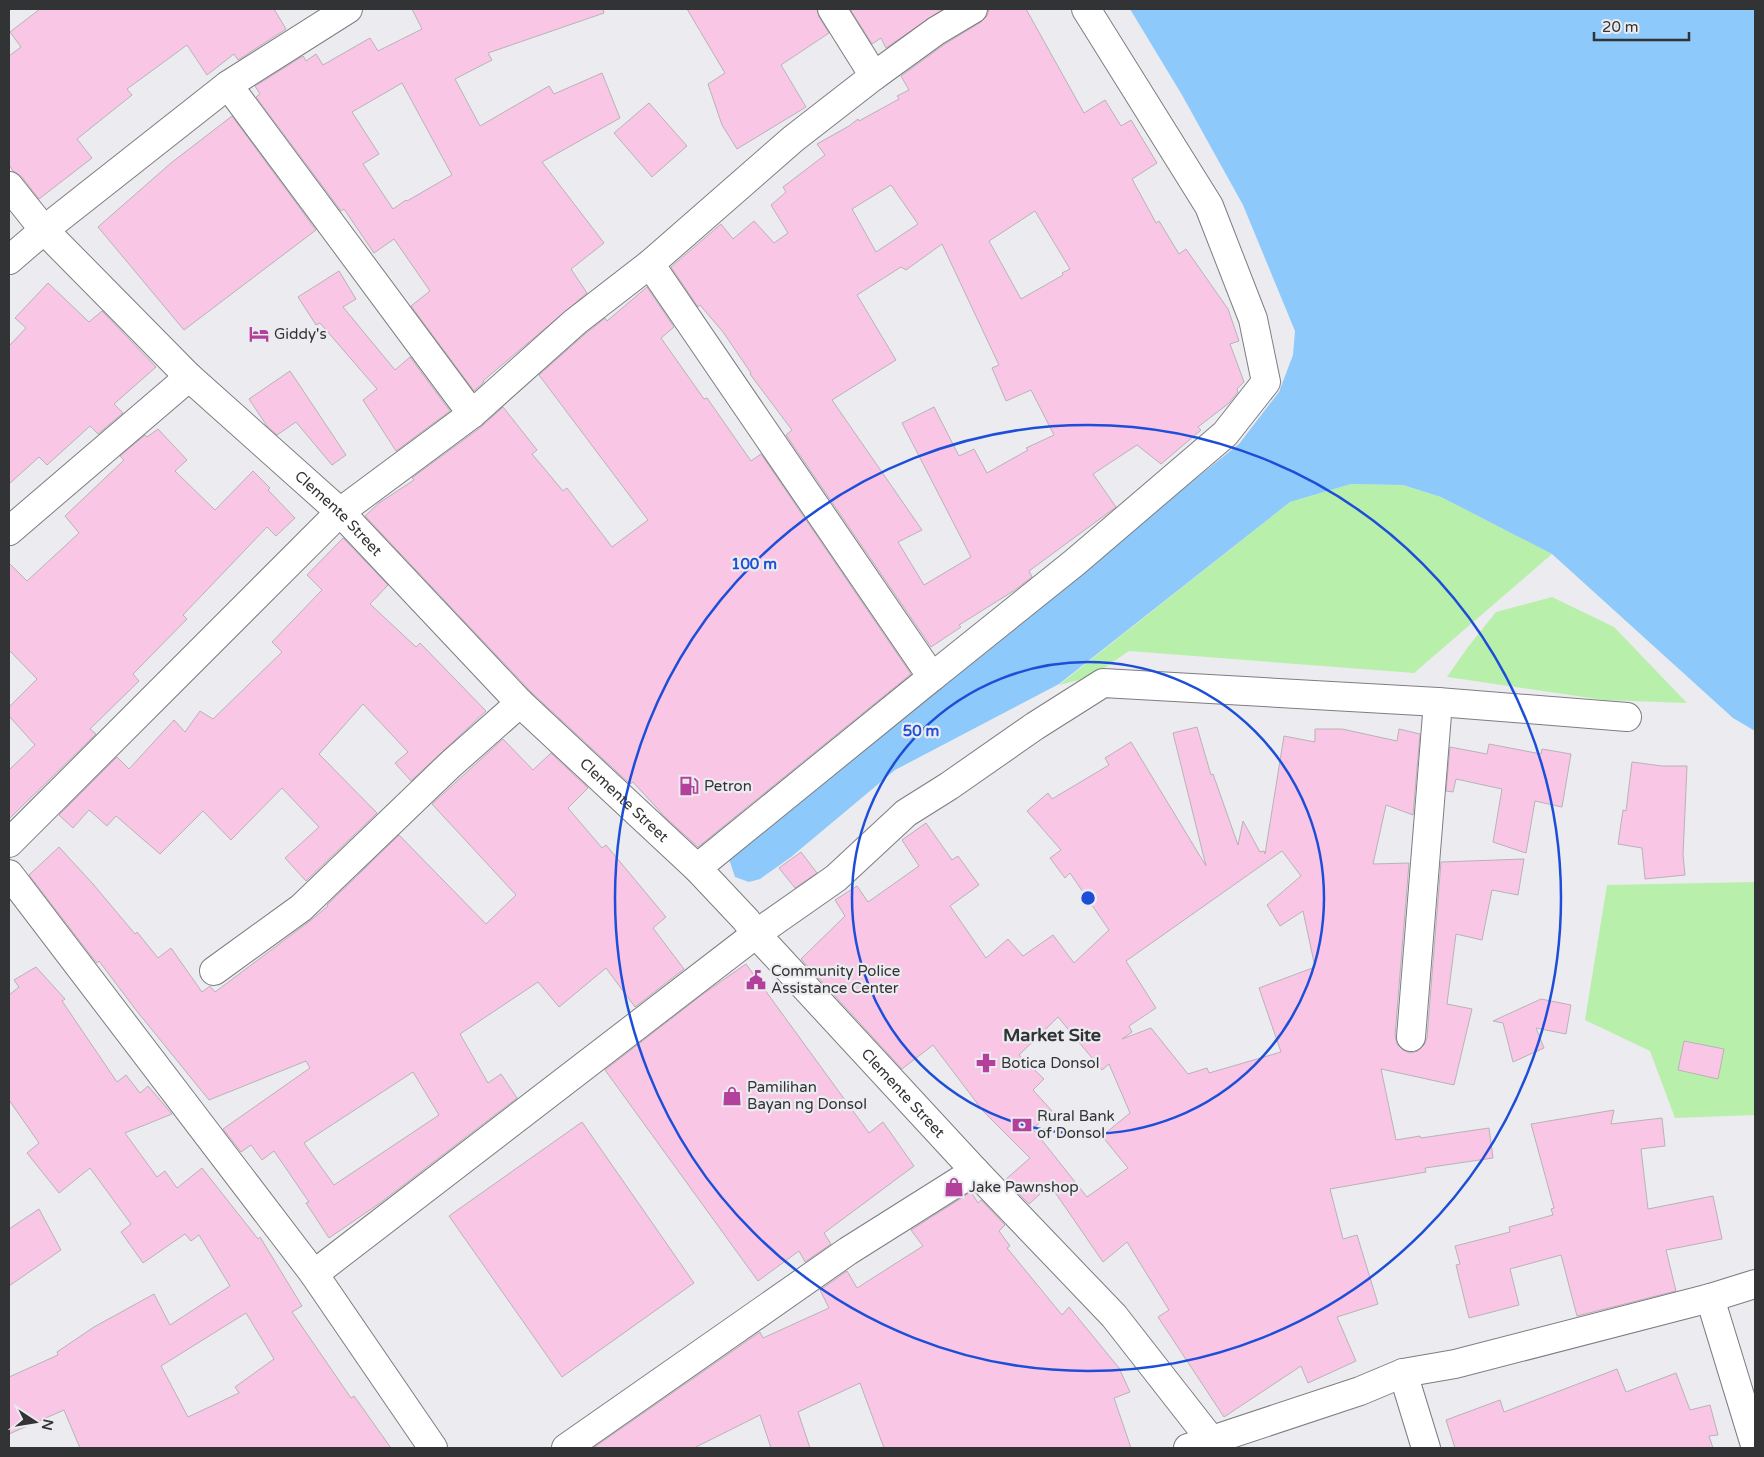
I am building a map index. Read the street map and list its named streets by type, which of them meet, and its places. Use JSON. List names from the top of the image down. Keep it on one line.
{"streets":{"street":["Clemente Street"]},"districts":["Market Site"],"places":{"hotel":["Giddy's"],"fuel station":["Petron"],"public building":["Community Police Assistance Center"],"pharmacy":["Botica Donsol"],"shop":["Pamilihan Bayan ng Donsol","Jake Pawnshop"],"bank":["Rural Bank of Donsol"]},"scale_bar":"20 m","north":"right","rings":["100 m","50 m"]}
